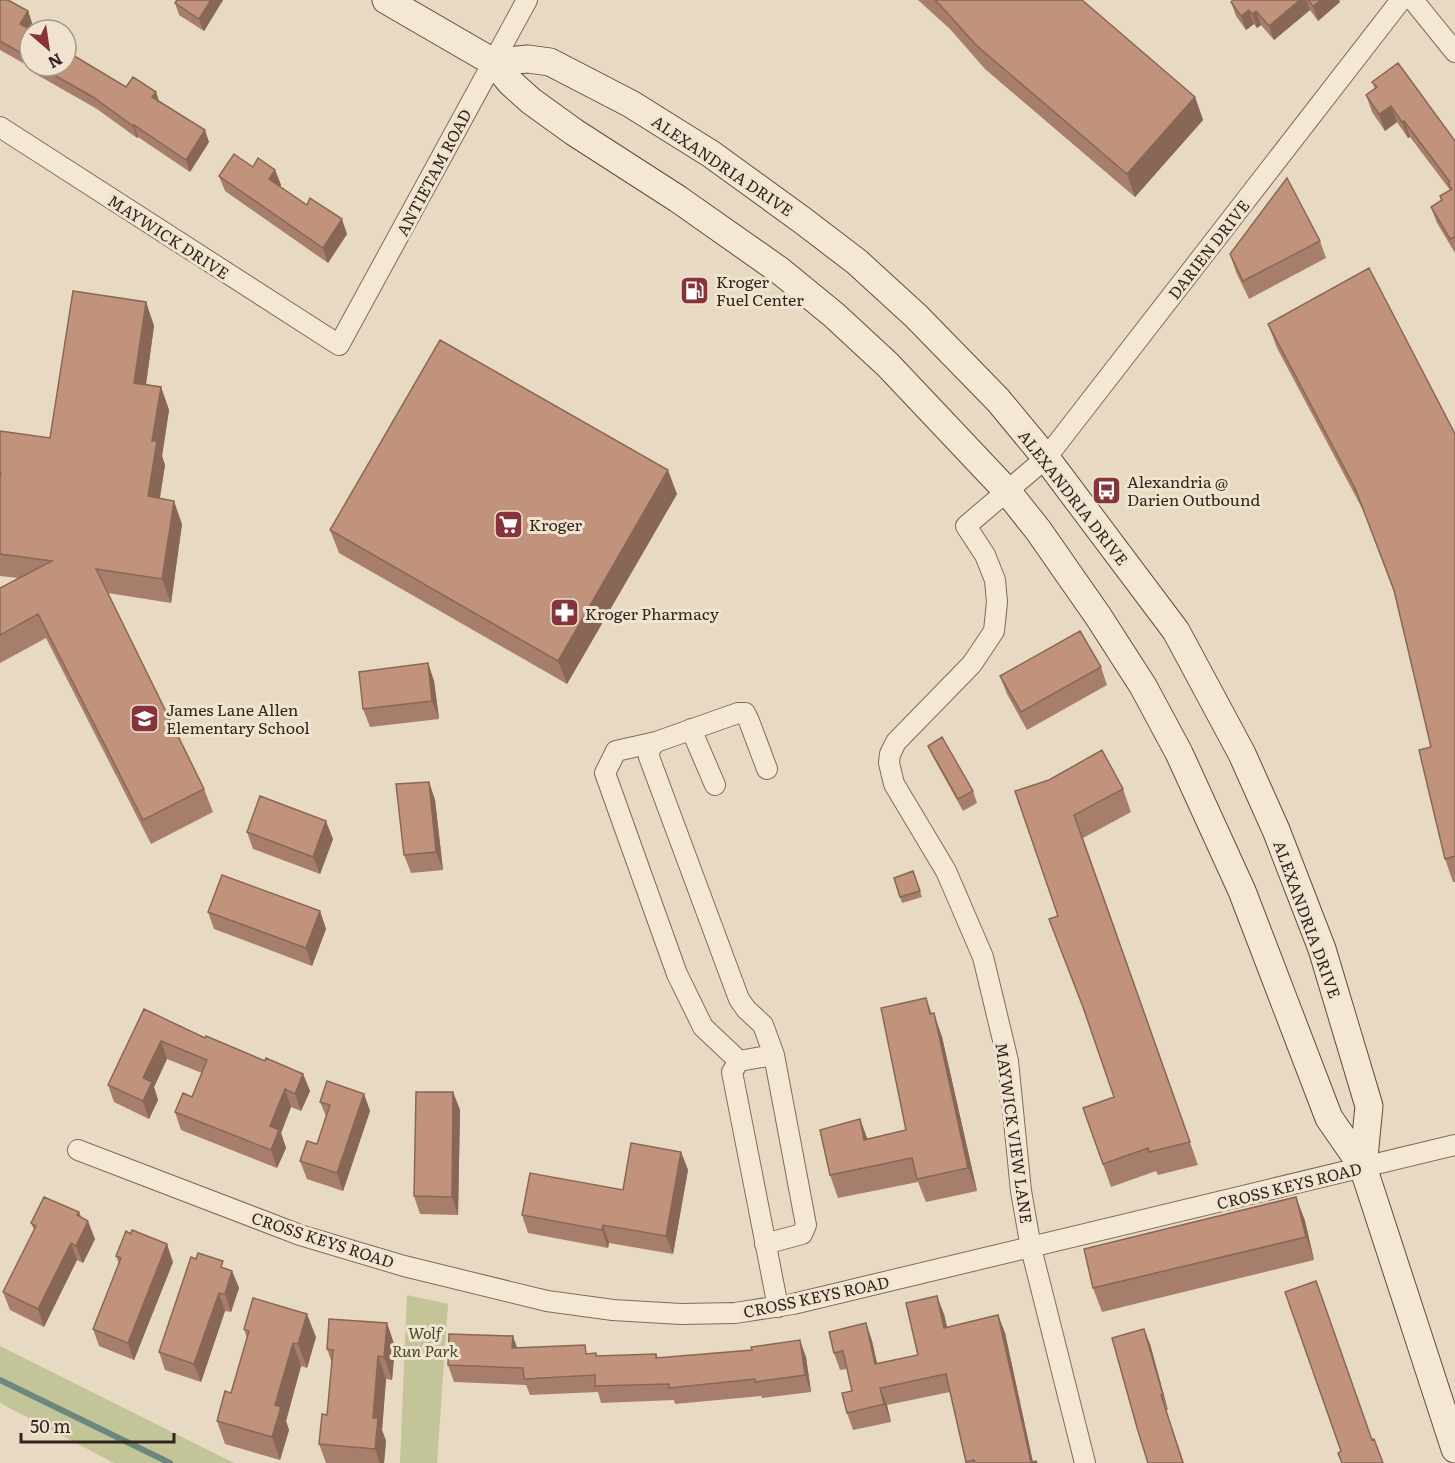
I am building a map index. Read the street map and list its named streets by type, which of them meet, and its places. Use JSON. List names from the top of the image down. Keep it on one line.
{"streets":{"main road":["ALEXANDRIA DRIVE"],"street":["ANTIETAM ROAD","MAYWICK DRIVE","DARIEN DRIVE","MAYWICK VIEW LANE","CROSS KEYS ROAD"]},"crossings":[["ALEXANDRIA DRIVE","ANTIETAM ROAD"],["ALEXANDRIA DRIVE","DARIEN DRIVE"],["ALEXANDRIA DRIVE","MAYWICK VIEW LANE"],["ALEXANDRIA DRIVE","CROSS KEYS ROAD"],["ANTIETAM ROAD","MAYWICK DRIVE"],["DARIEN DRIVE","MAYWICK VIEW LANE"],["MAYWICK VIEW LANE","CROSS KEYS ROAD"]],"parks":["Wolf Run Park"],"places":{"fuel station":["Kroger Fuel Center"],"bus stop":["Alexandria @ Darien Outbound"],"supermarket":["Kroger"],"pharmacy":["Kroger Pharmacy"],"school or university":["James Lane Allen Elementary School"]},"scale_bar":"50 m","north":"bottom right"}
